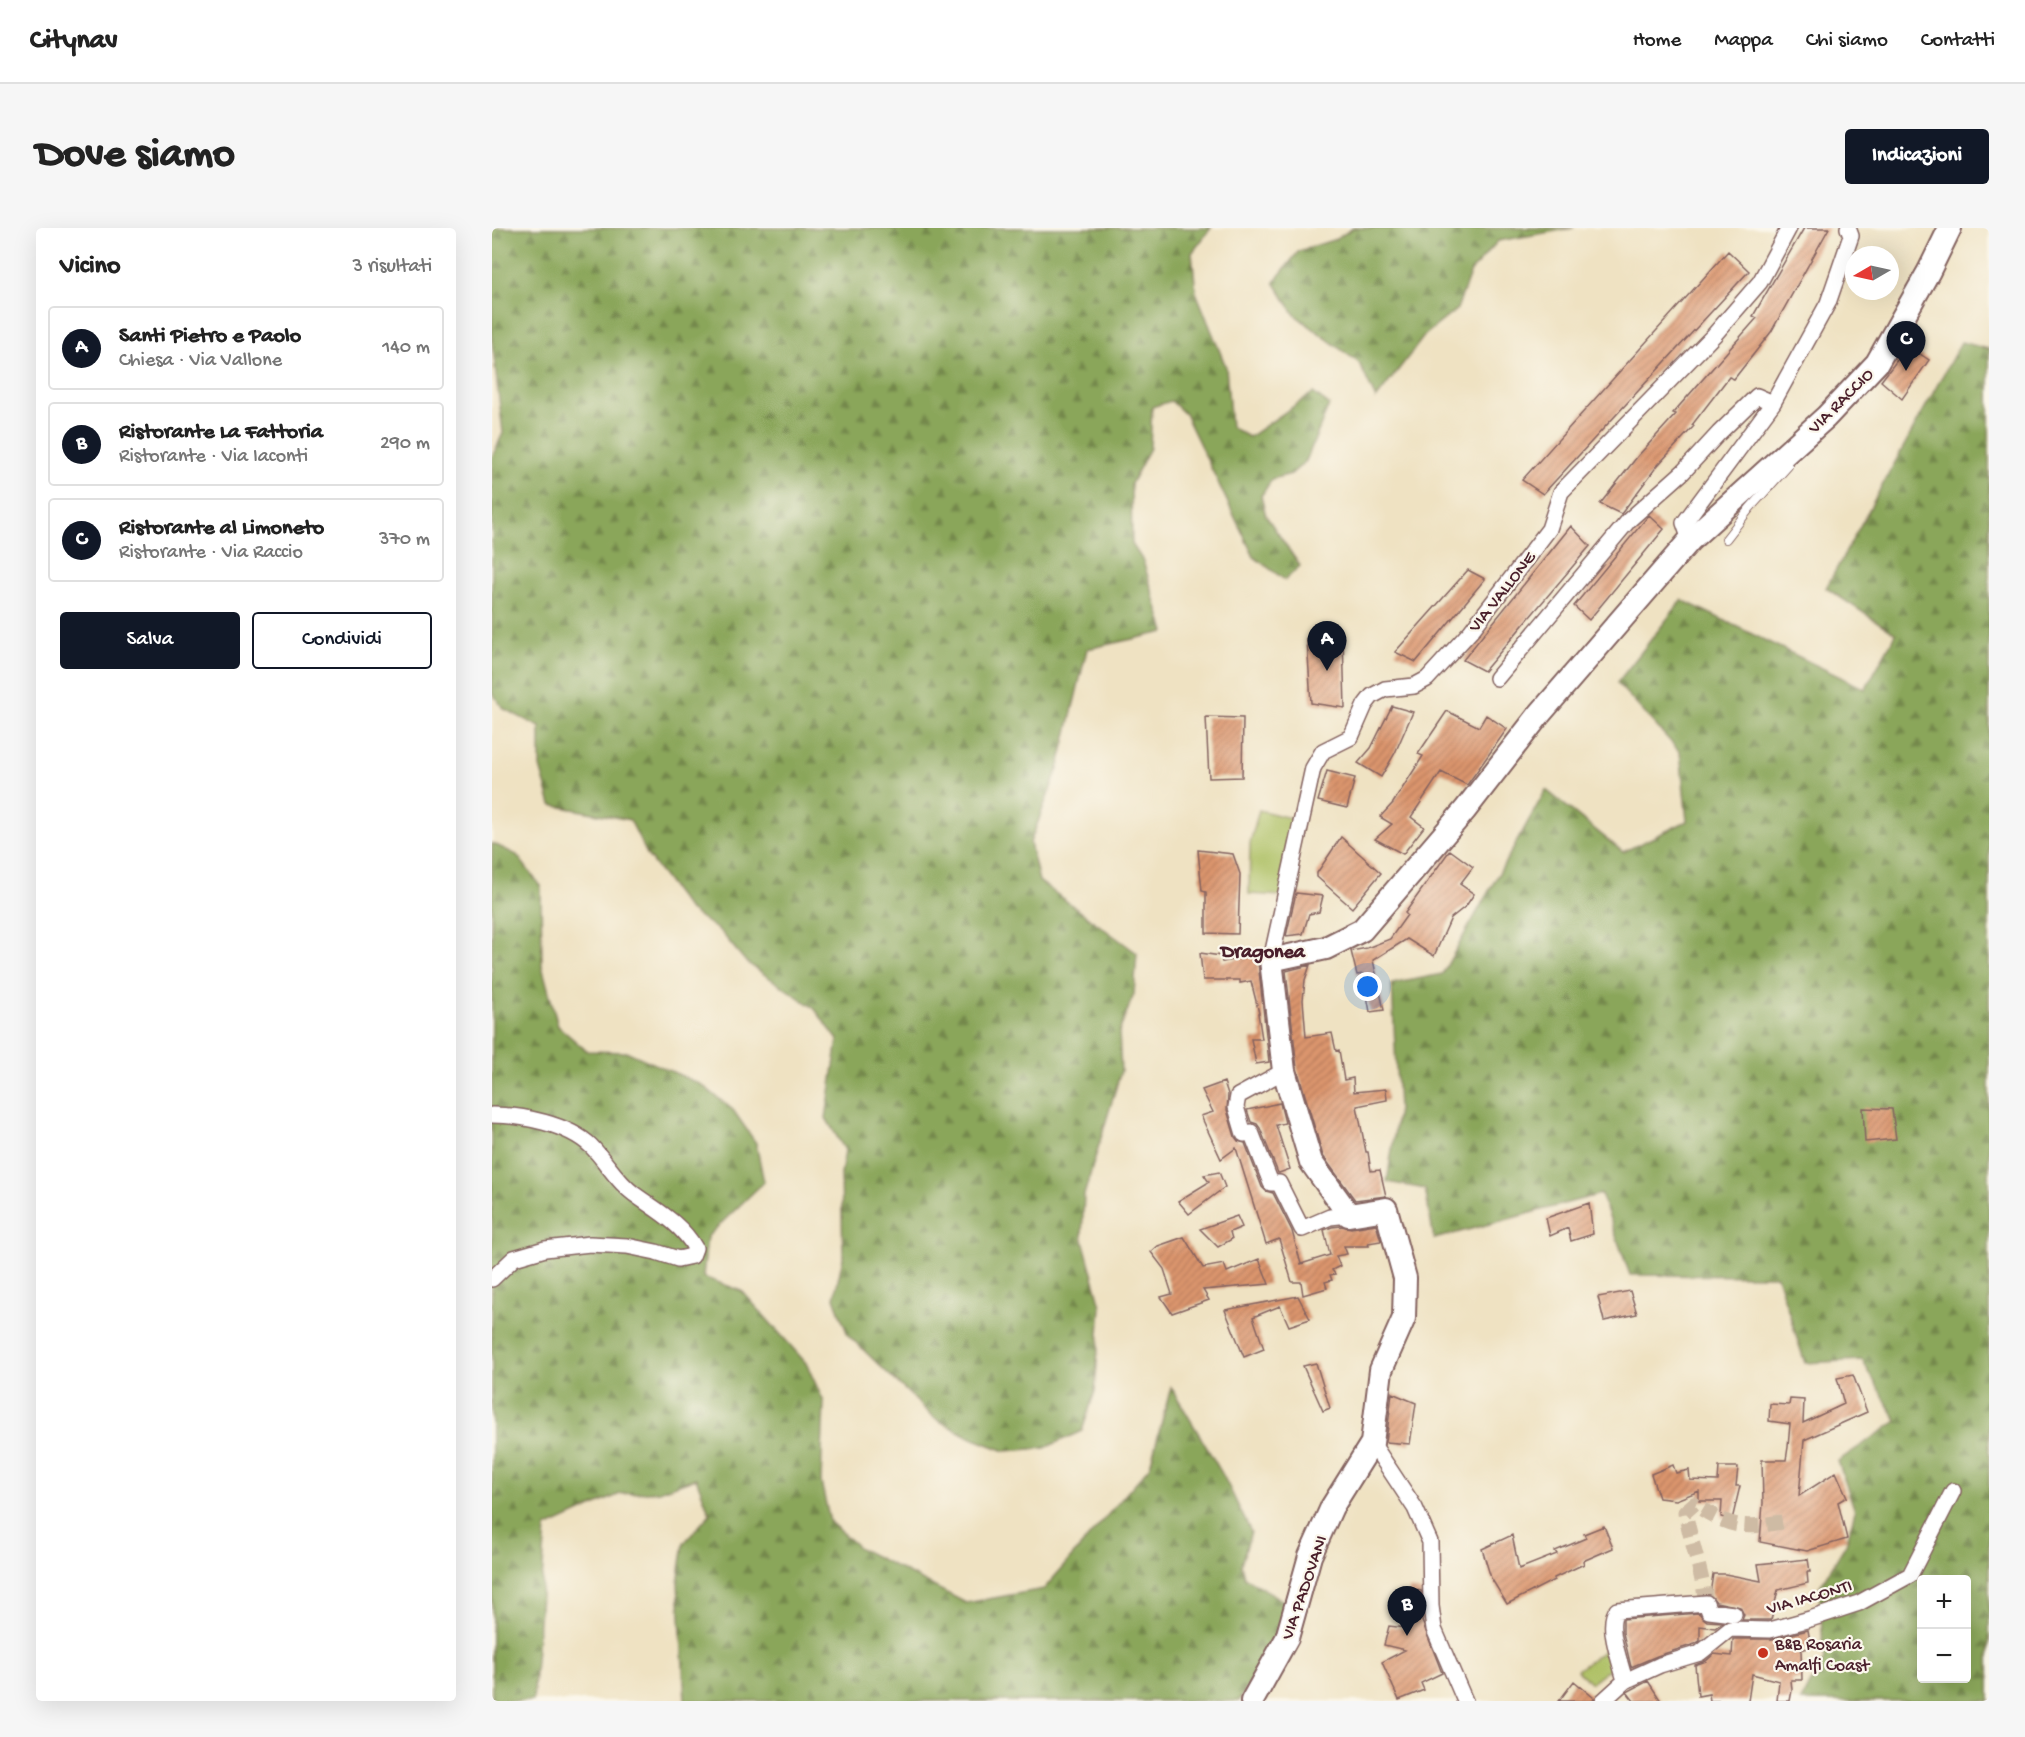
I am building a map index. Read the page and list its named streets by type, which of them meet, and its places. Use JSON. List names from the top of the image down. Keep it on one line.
{"streets":{"street":["VIA RACCIO","VIA VALLONE","VIA PADOVANI","VIA IACONTI"]},"districts":["Dragonea"],"places":["B&B Rosaria Amalfi Coast"],"north":"left","page":{"header":"Citynav","nav":["Home","Mappa","Chi siamo","Contatti"],"buttons":["Indicazioni",["Salva","Condividi"]],"title":"Dove siamo","heading":["Vicino","3 risultati"],"list":[{"mark":"A","name":"Santi Pietro e Paolo","note":"Chiesa · Via Vallone","value":"140 m"},{"mark":"B","name":"Ristorante La Fattoria","note":"Ristorante · Via Iaconti","value":"290 m"},{"mark":"C","name":"Ristorante al Limoneto","note":"Ristorante · Via Raccio","value":"370 m"}],"pins":["C","A","B"],"map_buttons":["+","−"]}}
